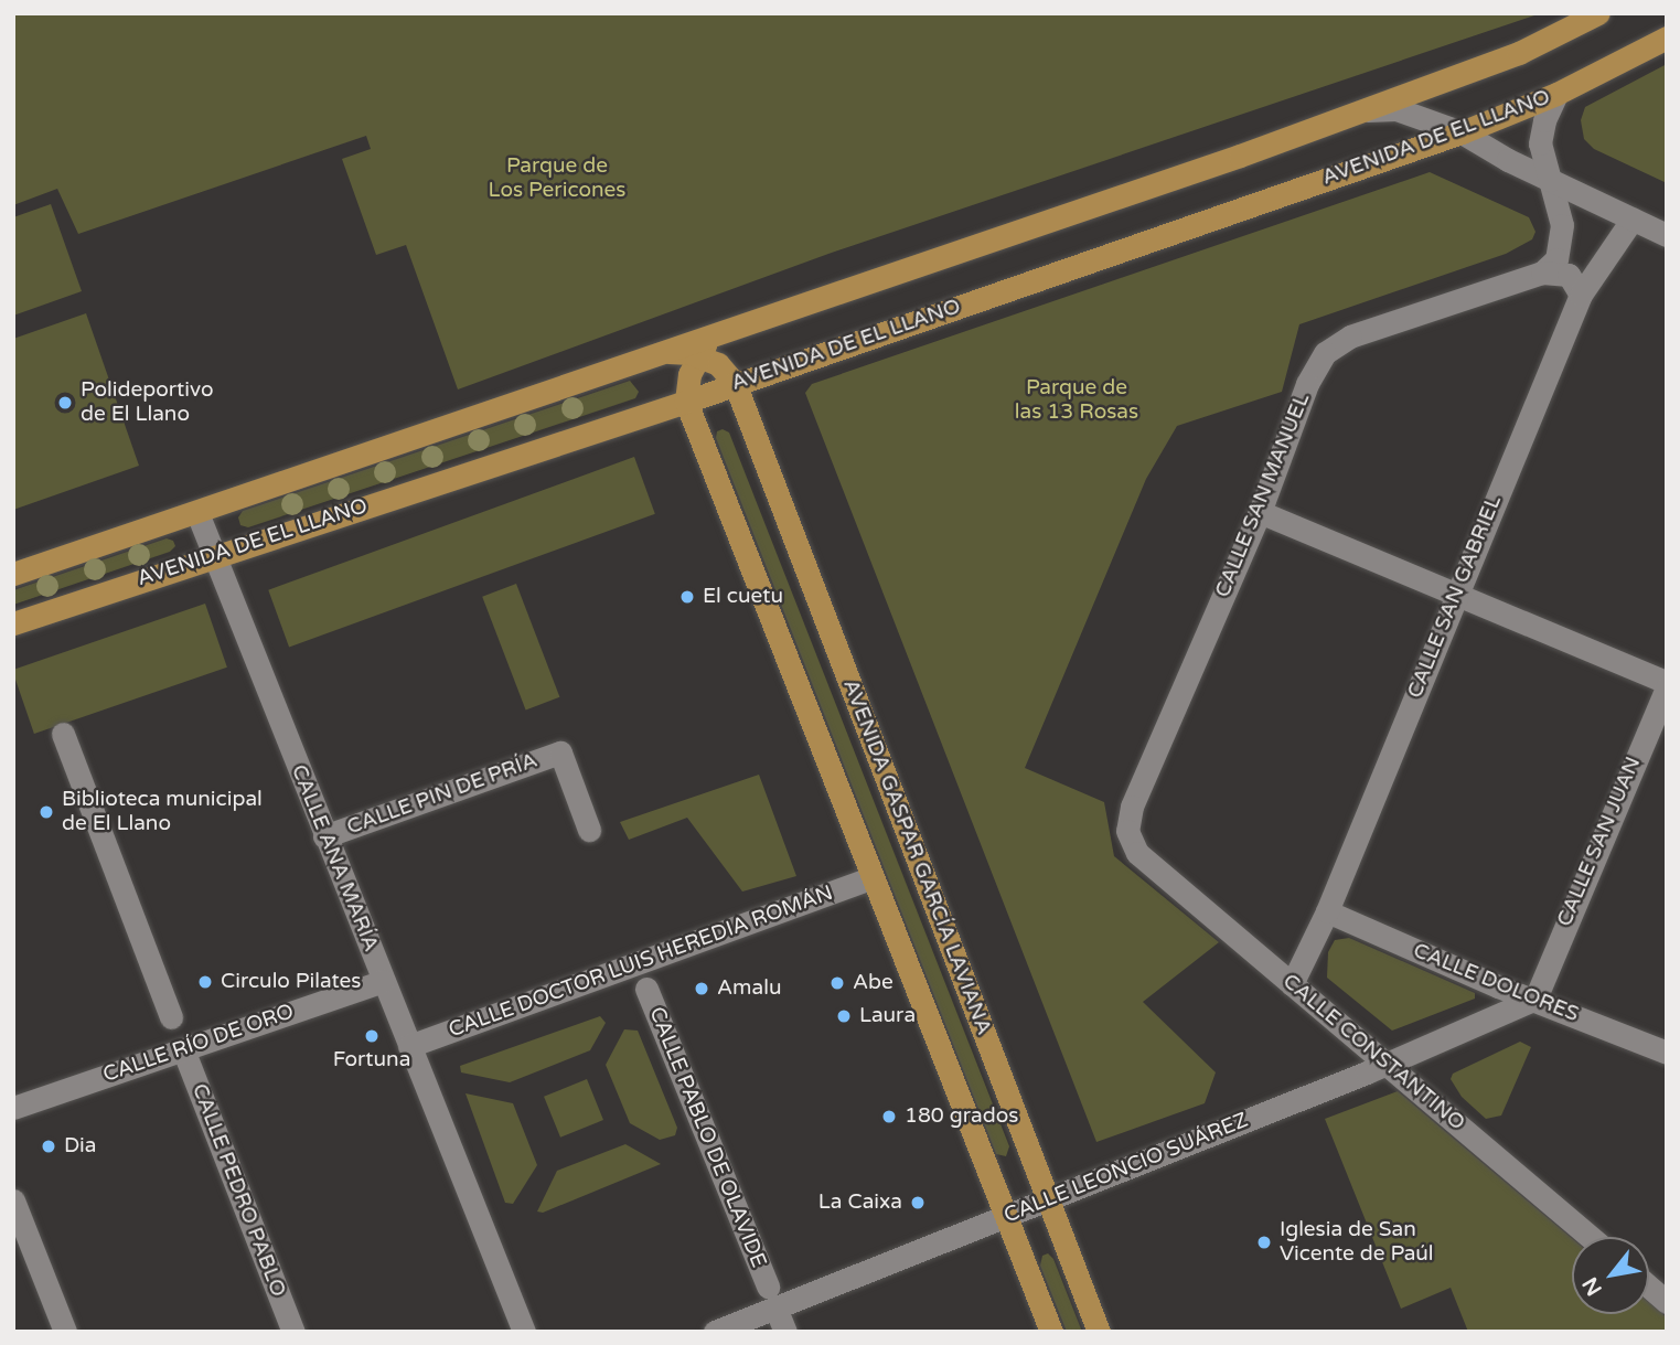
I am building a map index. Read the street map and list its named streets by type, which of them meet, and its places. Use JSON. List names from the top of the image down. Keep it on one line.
{"streets":{"main road":["AVENIDA DE EL LLANO","AVENIDA GASPAR GARCÍA LAVIANA"],"street":["CALLE SAN MANUEL","CALLE SAN GABRIEL","CALLE PIN DE PRÍA","CALLE SAN JUAN","CALLE ANA MARÍA","CALLE DOCTOR LUIS HEREDIA ROMÁN","CALLE DOLORES","CALLE RÍO DE ORO","CALLE CONSTANTINO","CALLE PABLO DE OLAVIDE","CALLE LEONCIO SUÁREZ","CALLE PEDRO PABLO"]},"crossings":[["AVENIDA DE EL LLANO","AVENIDA GASPAR GARCÍA LAVIANA"],["AVENIDA DE EL LLANO","CALLE ANA MARÍA"],["CALLE SAN MANUEL","CALLE CONSTANTINO"],["CALLE SAN GABRIEL","CALLE DOLORES"],["CALLE SAN GABRIEL","CALLE CONSTANTINO"],["CALLE PIN DE PRÍA","CALLE ANA MARÍA"],["CALLE SAN JUAN","CALLE DOLORES"],["CALLE SAN JUAN","CALLE LEONCIO SUÁREZ"],["AVENIDA GASPAR GARCÍA LAVIANA","CALLE LEONCIO SUÁREZ"],["CALLE ANA MARÍA","CALLE DOCTOR LUIS HEREDIA ROMÁN"],["CALLE ANA MARÍA","CALLE RÍO DE ORO"],["CALLE DOLORES","CALLE LEONCIO SUÁREZ"],["CALLE RÍO DE ORO","CALLE PEDRO PABLO"],["CALLE CONSTANTINO","CALLE LEONCIO SUÁREZ"],["CALLE PABLO DE OLAVIDE","CALLE LEONCIO SUÁREZ"]],"parks":["Parque de Los Pericones","Parque de las 13 Rosas"],"places":["Polideportivo de El Llano","El cuetu","Biblioteca municipal de El Llano","Circulo Pilates","Abe","Amalu","Laura","Fortuna","180 grados","Dia","La Caixa","Iglesia de San Vicente de Paúl"],"north":"bottom left"}
